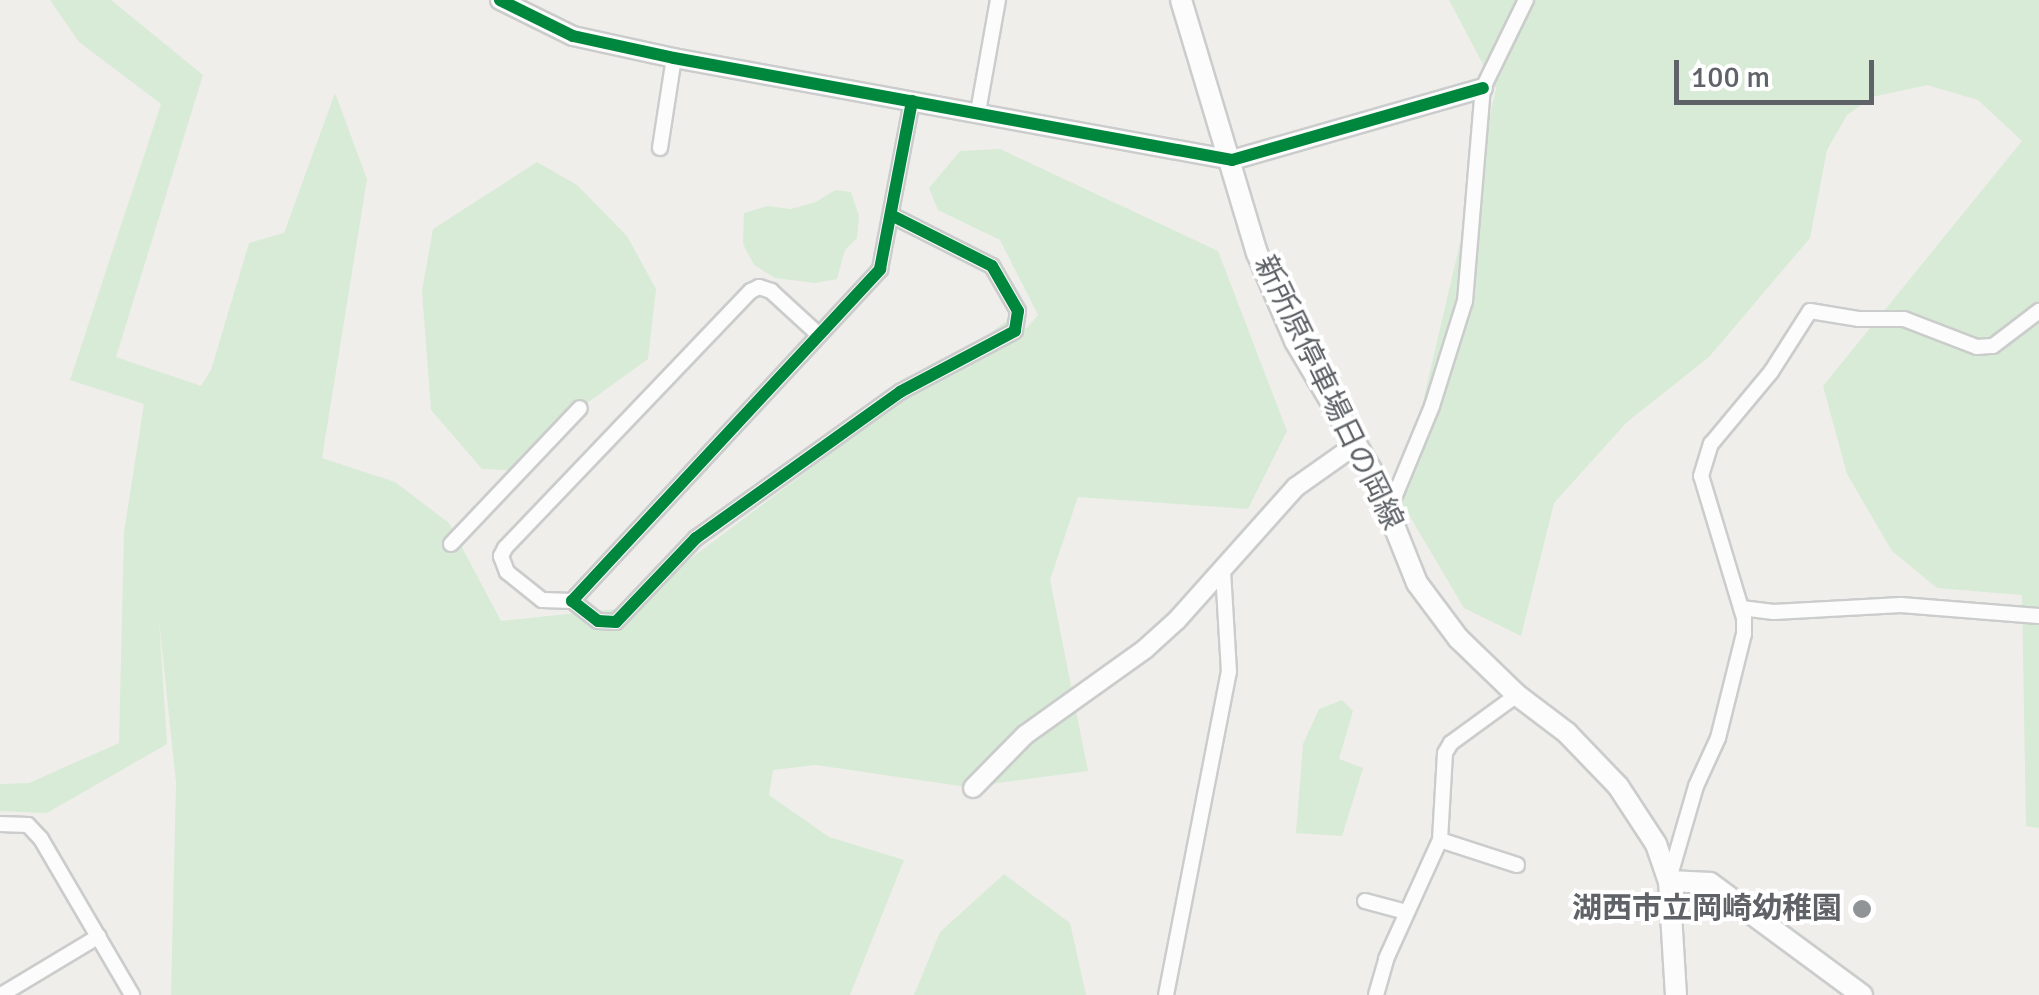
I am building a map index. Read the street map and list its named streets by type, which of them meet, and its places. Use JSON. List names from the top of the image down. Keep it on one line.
{"streets":{"main road":["新所原停車場日の岡線"]},"places":["湖西市立岡崎幼稚園"],"scale_bar":"100 m"}
